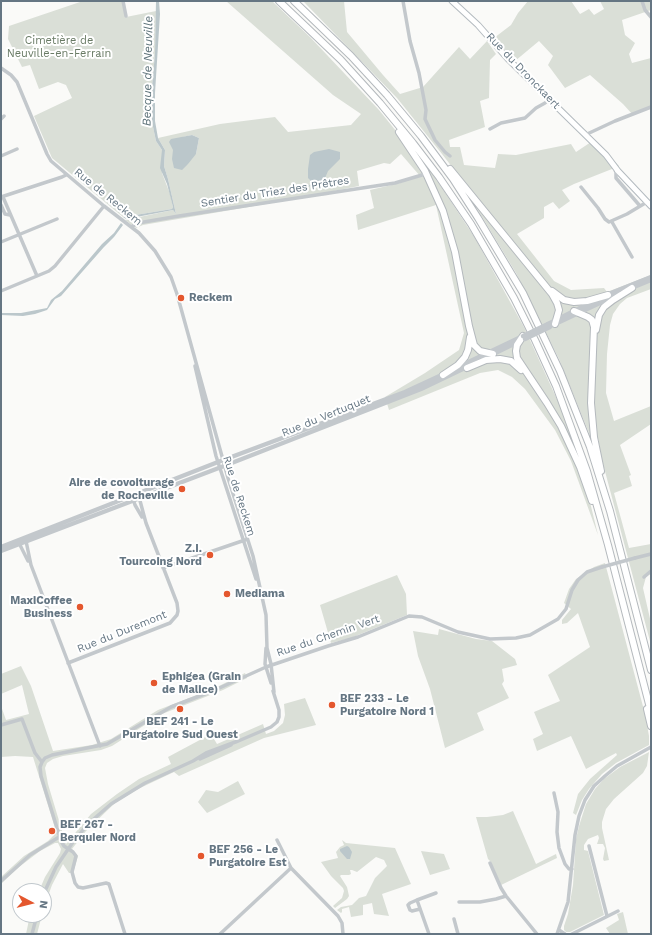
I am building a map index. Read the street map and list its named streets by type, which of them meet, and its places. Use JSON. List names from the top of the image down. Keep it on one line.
{"streets":{"main road":["Rue du Dronckaert"],"street":["Sentier du Triez des Prêtres","Rue de Reckem","Rue du Vertuquet","Rue du Duremont","Rue du Chemin Vert"]},"crossings":[["Sentier du Triez des Prêtres","Rue de Reckem"],["Rue de Reckem","Rue du Vertuquet"],["Rue de Reckem","Rue du Chemin Vert"],["Rue du Vertuquet","Rue du Duremont"]],"water":["Becque de Neuville"],"parks":["Cimetière de Neuville-en-Ferrain"],"places":["Reckem","Aire de covoiturage de Rocheville","Z.I. Tourcoing Nord","Mediama","MaxiCoffee Business","Ephigea (Grain de Malice)","BEF 233 - Le Purgatoire Nord 1","BEF 241 - Le Purgatoire Sud Ouest","BEF 267 - Berquier Nord","BEF 256 - Le Purgatoire Est"],"north":"right"}
